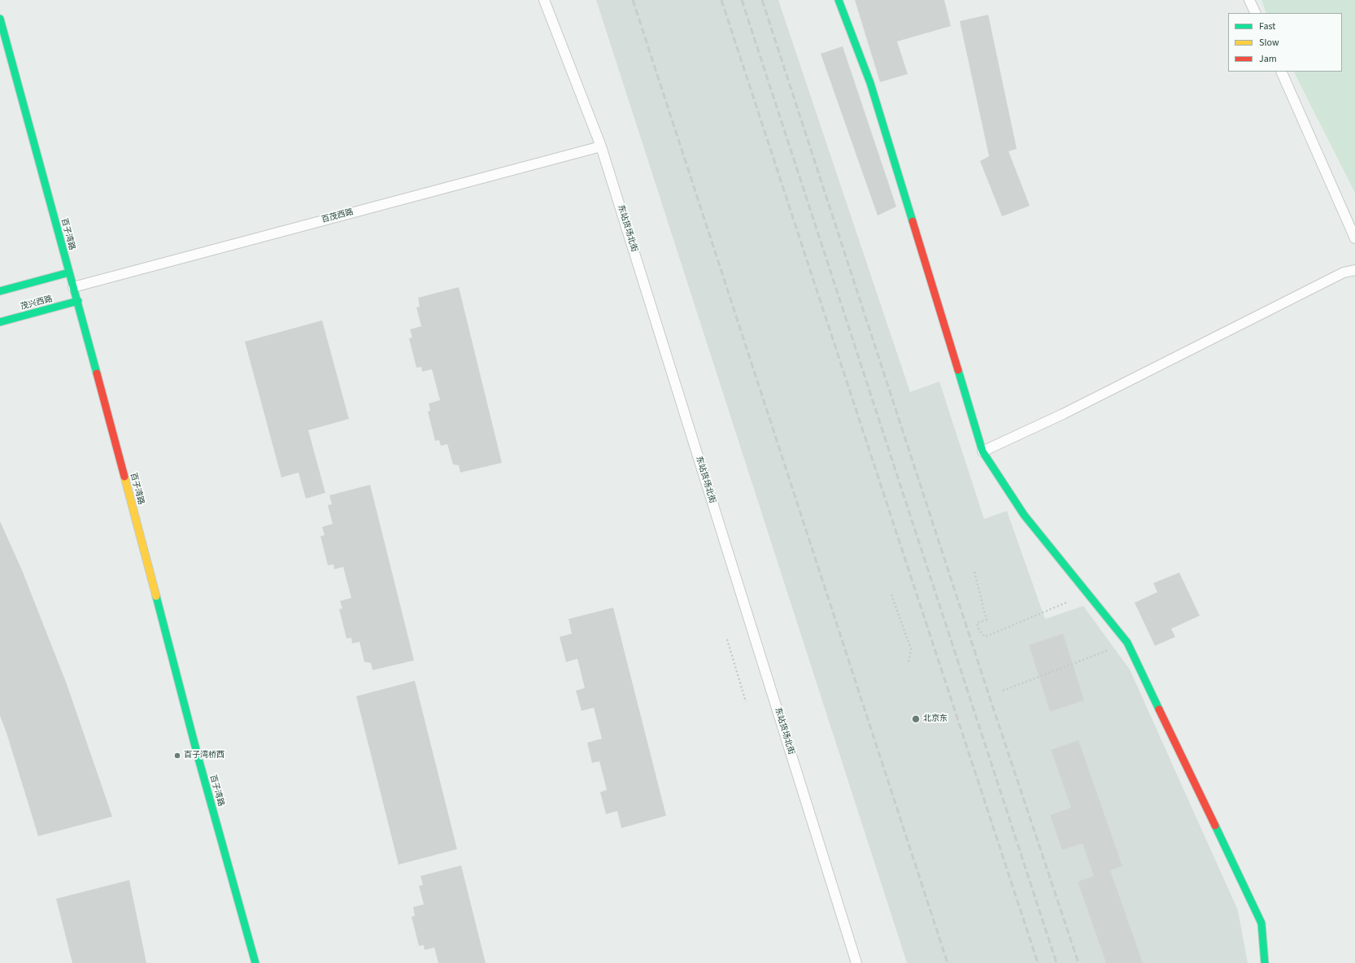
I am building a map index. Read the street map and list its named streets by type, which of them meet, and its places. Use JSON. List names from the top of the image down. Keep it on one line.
{"streets":{"street":["百子湾路","茂兴西路"],"lane":["百茂西路","东站货场北街"]},"crossings":[["百茂西路","东站货场北街"],["百茂西路","百子湾路"],["百子湾路","茂兴西路"]],"places":["北京东","百子湾桥西"],"legend":["Fast","Slow","Jam"]}
